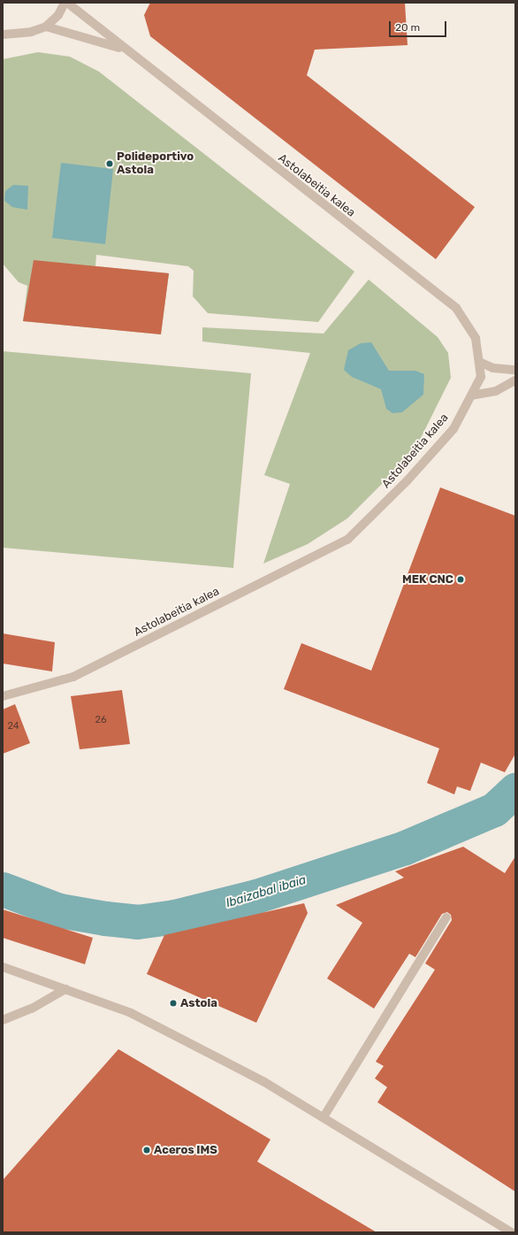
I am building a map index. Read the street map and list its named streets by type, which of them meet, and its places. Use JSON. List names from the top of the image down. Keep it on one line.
{"streets":{"street":["Astolabeitia kalea"]},"water":["Ibaizabal ibaia"],"places":["Polideportivo Astola","MEK CNC","Astola","Aceros IMS"],"house_numbers":["26","24"],"scale_bar":"20 m"}
